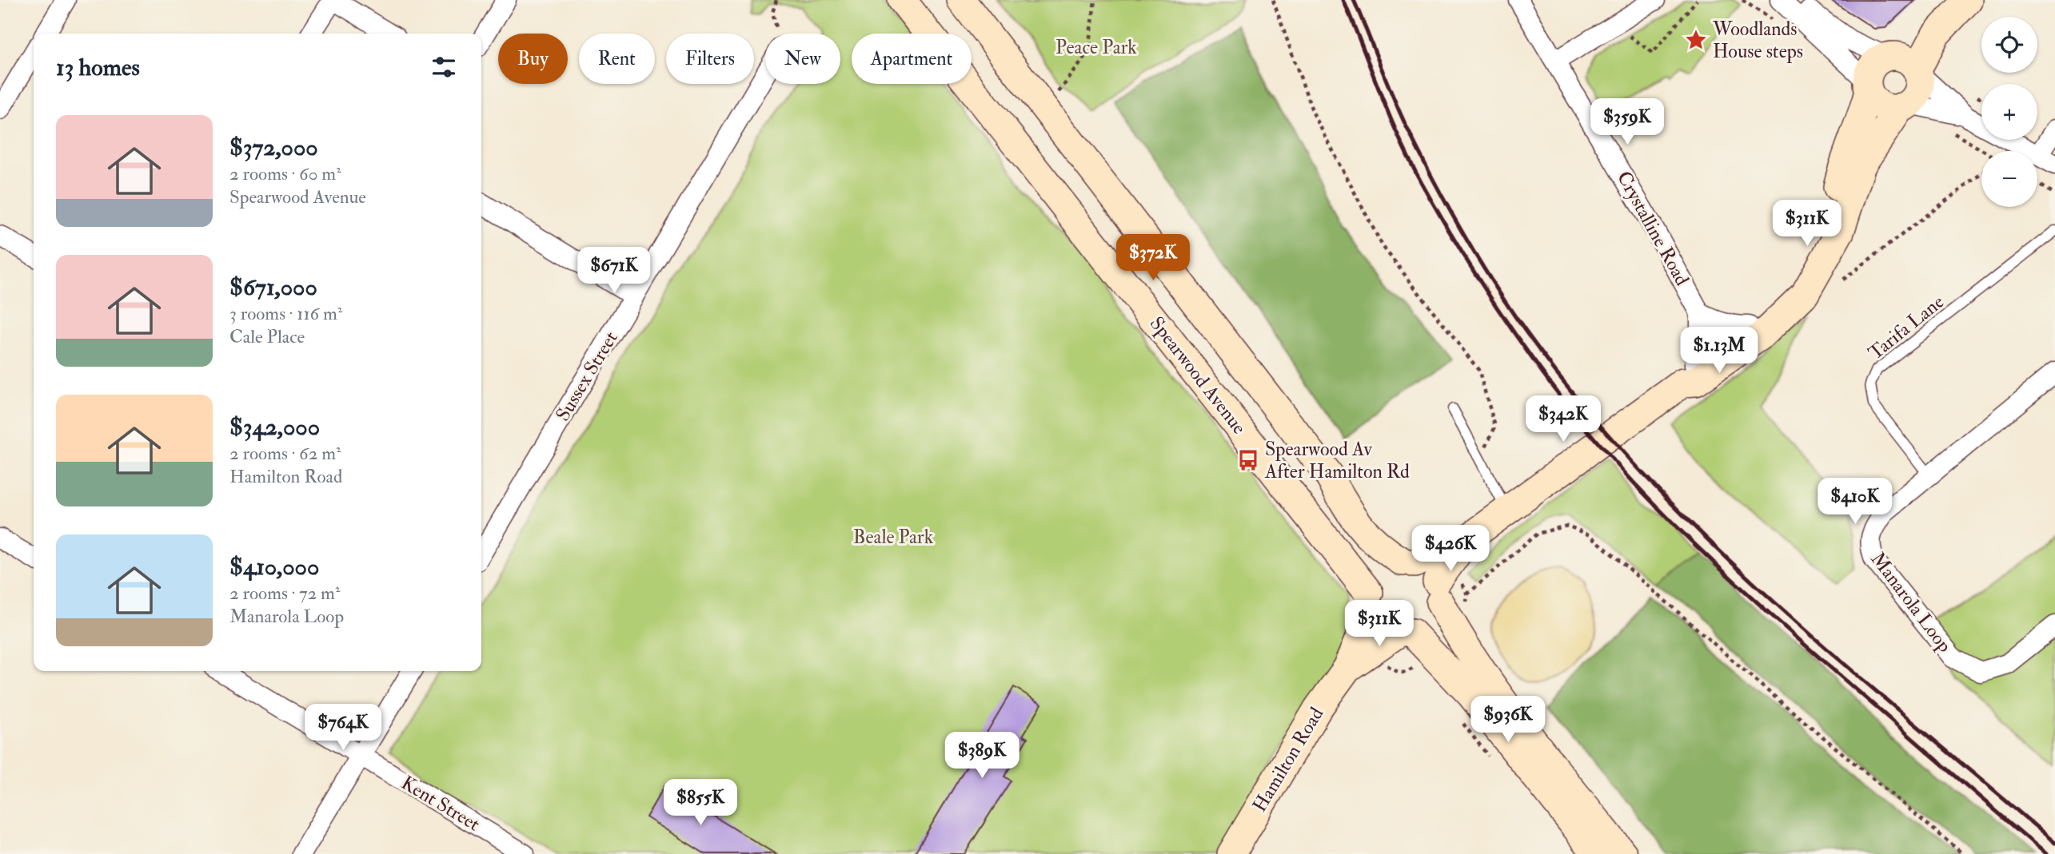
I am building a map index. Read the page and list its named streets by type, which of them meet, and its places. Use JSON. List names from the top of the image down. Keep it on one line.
{"streets":{"main road":["Spearwood Avenue","Hamilton Road"],"street":["Crystalline Road","Sussex Street","Manarola Loop","Kent Street"],"lane":["Tarifa Lane"]},"crossings":[["Tarifa Lane","Manarola Loop"],["Spearwood Avenue","Hamilton Road"]],"parks":["Peace Park","Beale Park"],"places":{"place":["Woodlands House steps"],"bus stop":["Spearwood Av After Hamilton Rd"]},"page":{"map_buttons":["+","−"],"chip":["Buy","Rent","Filters","New","Apartment"],"heading":"13 homes","price":["$359K","$311K","$372K","$671K","$1.13M","$342K","$410K","$426K","$311K","$936K","$764K","$389K","$855K"],"list":[{"name":"$372,000","note":"2 rooms · 60 m² · Spearwood Avenue"},{"name":"$671,000","note":"3 rooms · 116 m² · Cale Place"},{"name":"$342,000","note":"2 rooms · 62 m² · Hamilton Road"},{"name":"$410,000","note":"2 rooms · 72 m² · Manarola Loop"}]}}
